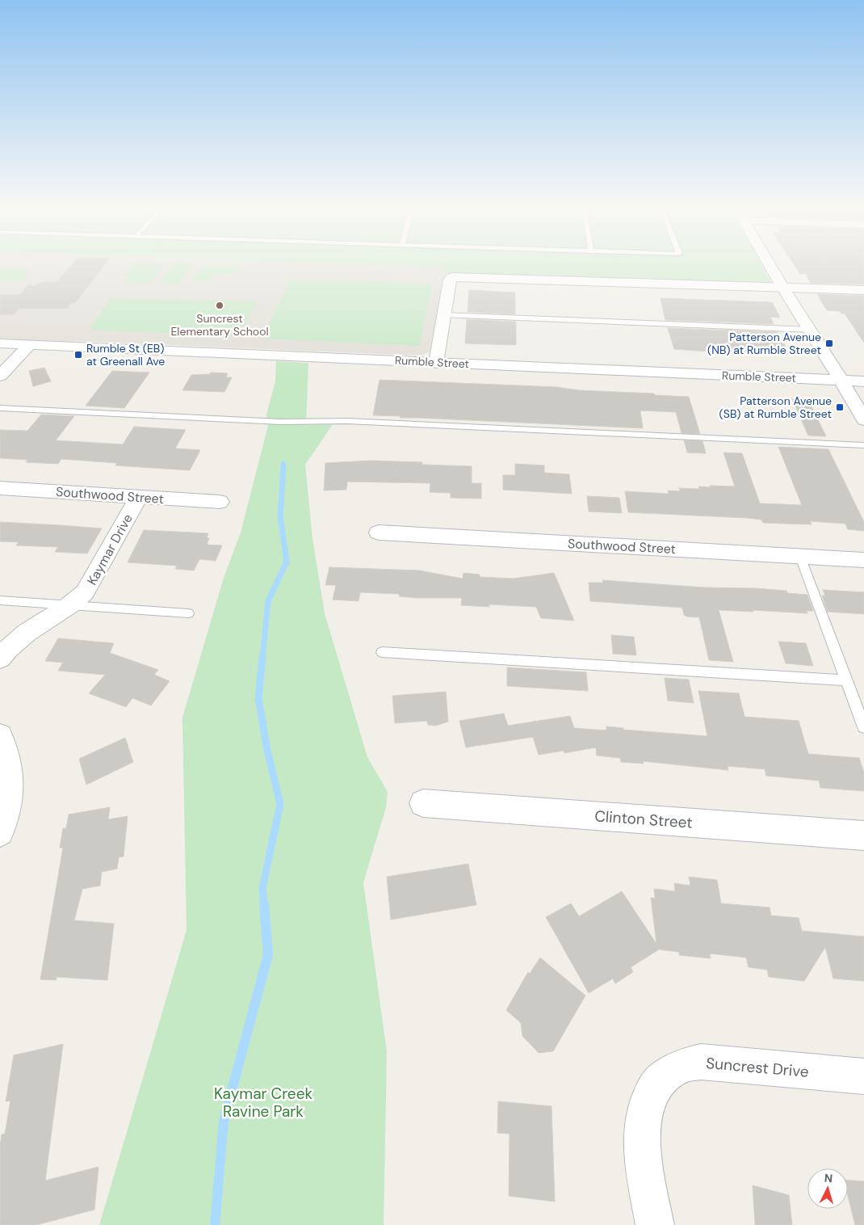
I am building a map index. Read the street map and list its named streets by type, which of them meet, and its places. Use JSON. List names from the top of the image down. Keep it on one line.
{"streets":{"street":["Rumble Street","Southwood Street","Kaymar Drive","Clinton Street","Suncrest Drive"]},"crossings":[["Southwood Street","Kaymar Drive"]],"parks":["Kaymar Creek Ravine Park"],"places":{"other":["Suncrest Elementary School"],"transit":["Patterson Avenue (NB) at Rumble Street","Rumble St (EB) at Greenall Ave","Patterson Avenue (SB) at Rumble Street"]},"north":"top"}
